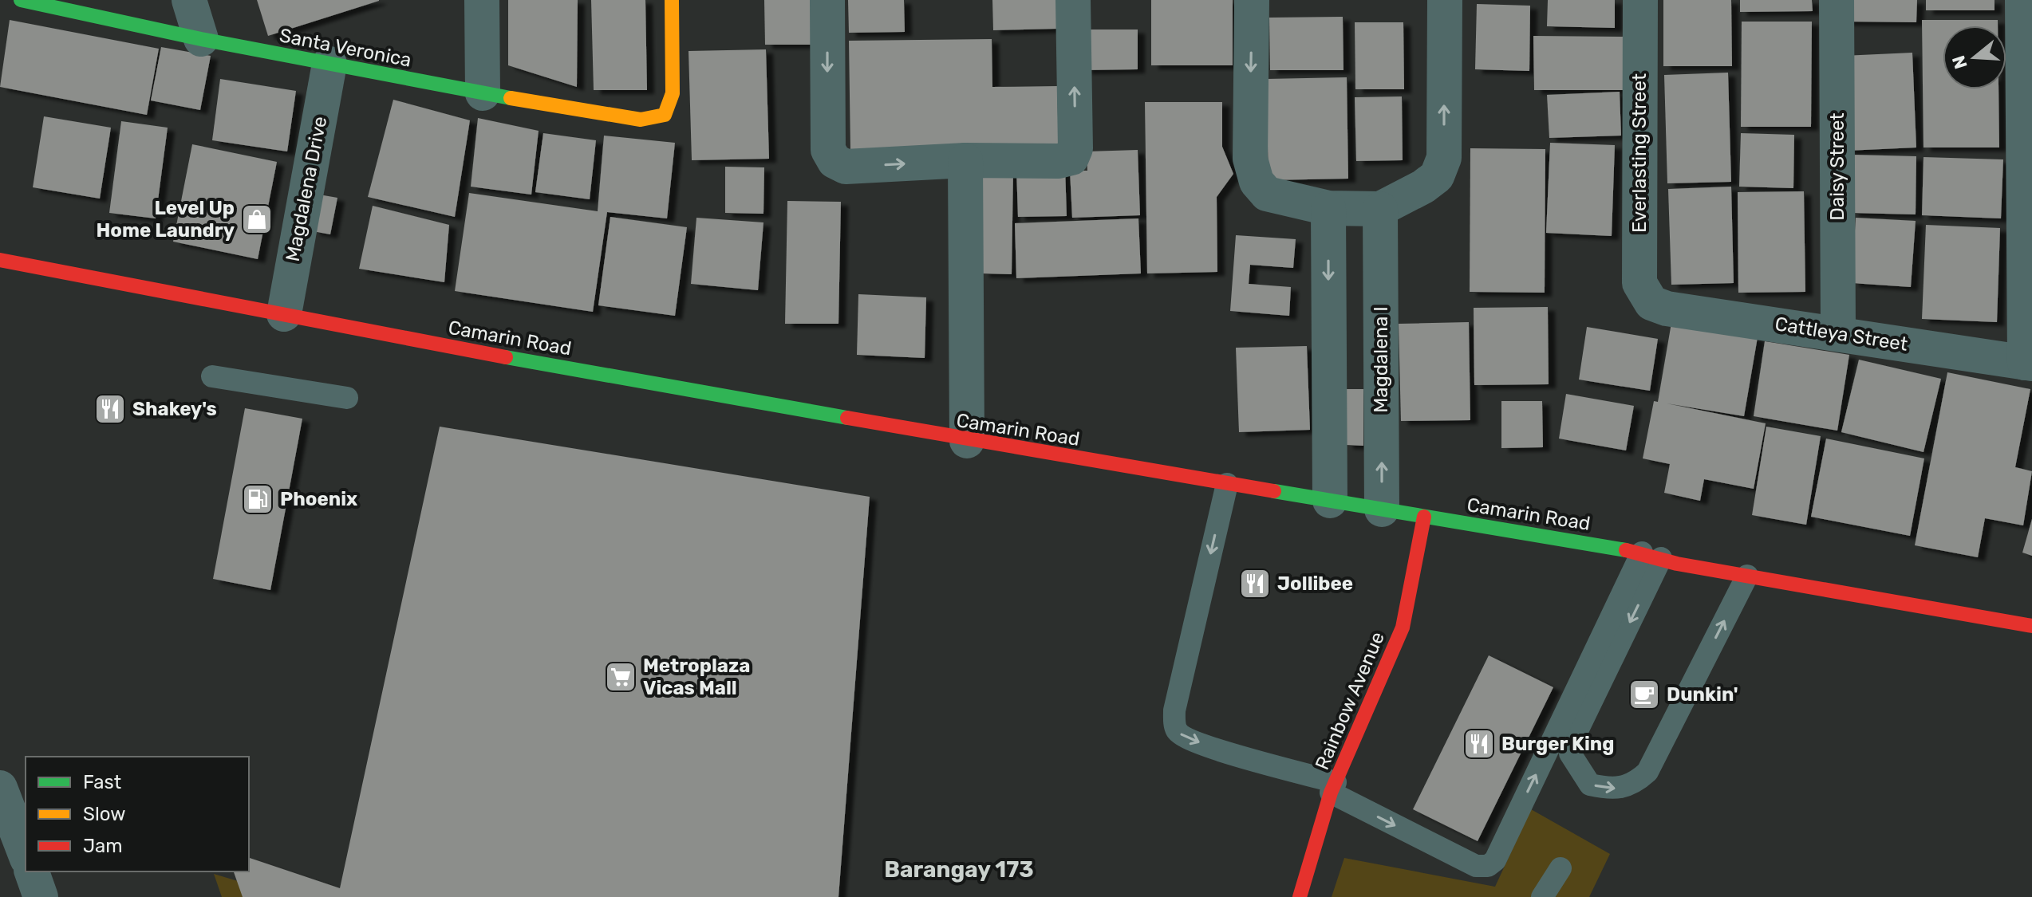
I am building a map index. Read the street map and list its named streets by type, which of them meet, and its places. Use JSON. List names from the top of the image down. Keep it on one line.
{"streets":{"main road":["Santa Veronica","Camarin Road","Rainbow Avenue"],"street":["Everlasting Street","Daisy Street","Magdalena Drive","Cattleya Street","Magdalena I"]},"crossings":[["Santa Veronica","Magdalena Drive"],["Everlasting Street","Cattleya Street"],["Daisy Street","Cattleya Street"],["Magdalena Drive","Camarin Road"],["Camarin Road","Magdalena I"],["Camarin Road","Rainbow Avenue"]],"districts":["Barangay 173"],"places":{"shop":["Level Up Home Laundry"],"restaurant":["Shakey's","Jollibee","Burger King"],"fuel station":["Phoenix"],"supermarket":["Metroplaza Vicas Mall"],"cafe":["Dunkin'"]},"legend":["Fast","Slow","Jam"],"north":"left"}
